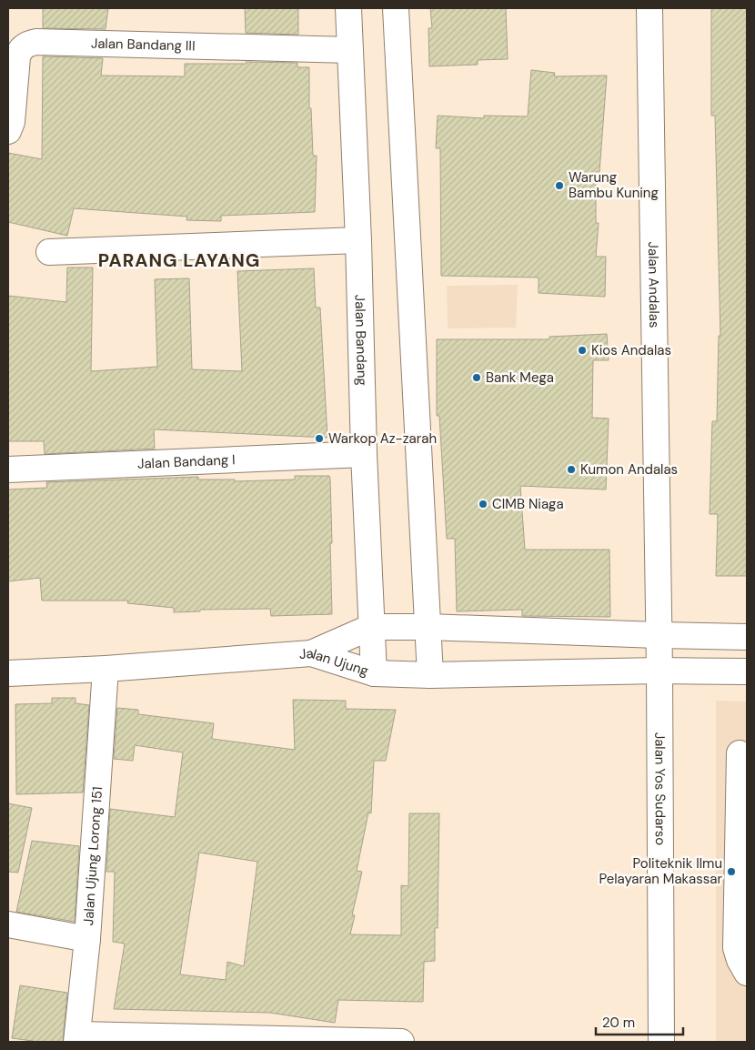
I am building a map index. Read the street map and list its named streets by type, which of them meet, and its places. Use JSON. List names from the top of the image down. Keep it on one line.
{"streets":{"main road":["Jalan Bandang III","Jalan Andalas","Jalan Bandang","Jalan Bandang I","Jalan Ujung","Jalan Yos Sudarso","Jalan Ujung Lorong 151"]},"crossings":[["Jalan Bandang III","Jalan Bandang"],["Jalan Andalas","Jalan Ujung"],["Jalan Andalas","Jalan Yos Sudarso"],["Jalan Bandang","Jalan Bandang I"],["Jalan Bandang","Jalan Ujung"],["Jalan Ujung","Jalan Yos Sudarso"],["Jalan Ujung","Jalan Ujung Lorong 151"]],"districts":["PARANG LAYANG"],"places":["Warung Bambu Kuning","Kios Andalas","Bank Mega","Warkop Az-zarah","Kumon Andalas","CIMB Niaga","Politeknik Ilmu Pelayaran Makassar"],"scale_bar":"20 m"}
